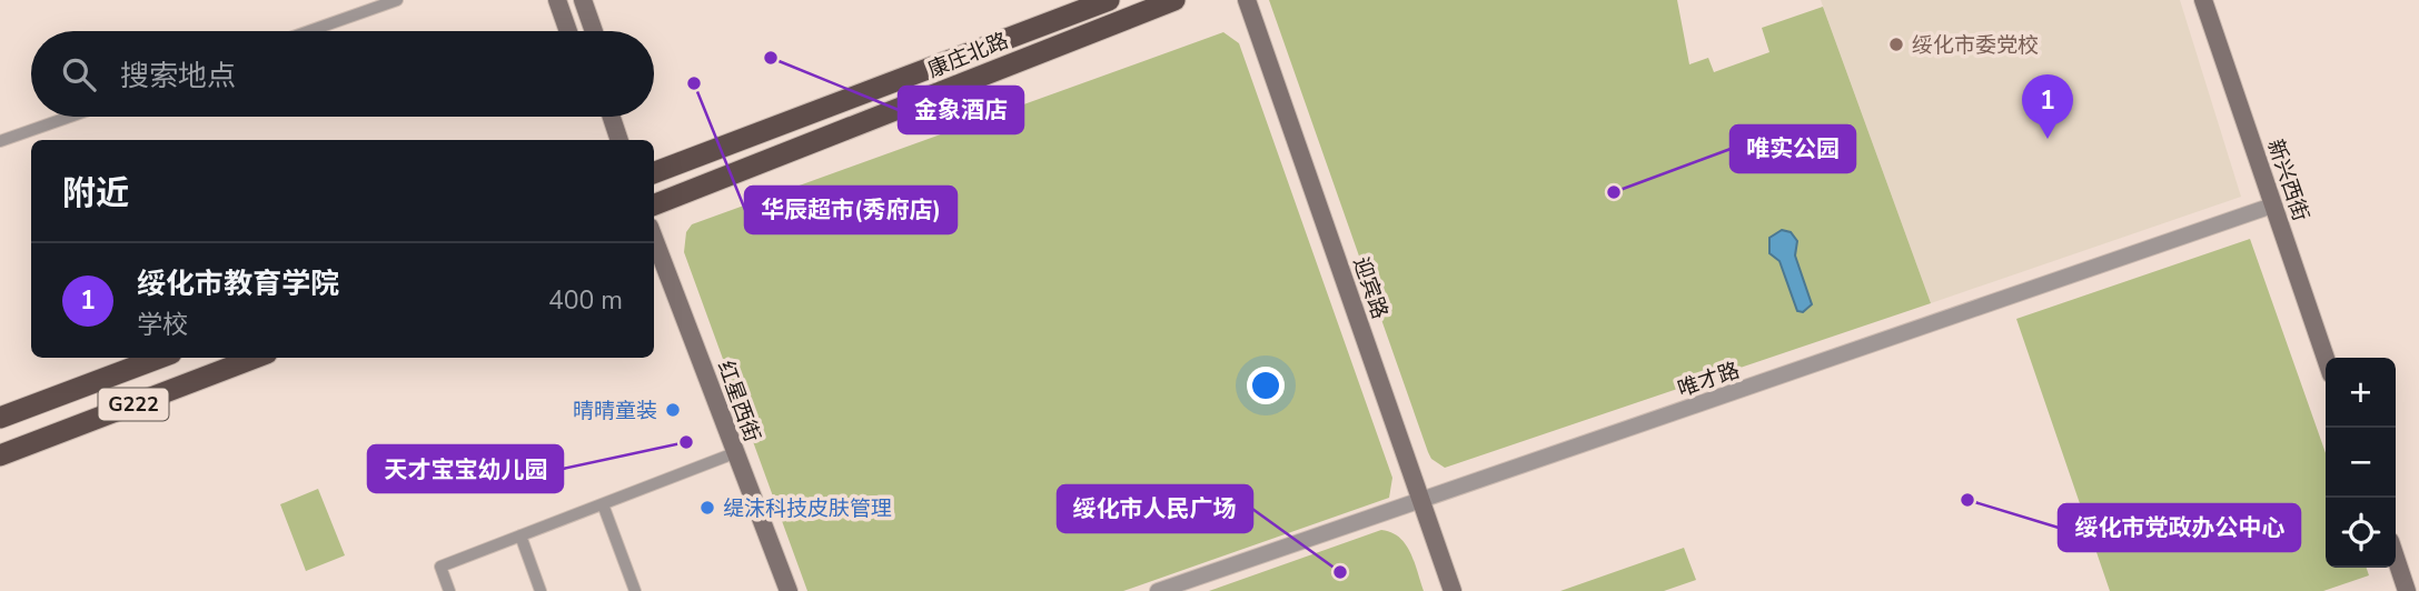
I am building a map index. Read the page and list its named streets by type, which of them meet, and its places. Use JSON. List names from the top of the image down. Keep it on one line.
{"streets":{"highway":["康庄北路","G222"],"main road":["新兴西街","迎宾路","红星西街"],"street":["唯才路"]},"crossings":[["新兴西街","唯才路"],["迎宾路","唯才路"]],"places":["绥化市委党校","金象酒店","华辰超市(秀府店)","唯实公园","晴晴童装","天才宝宝幼儿园","绥化市党政办公中心","缇沫科技皮肤管理","绥化市人民广场"],"page":{"search":"搜索地点","pins":"1","heading":"附近","list":[{"mark":"1","name":"绥化市教育学院","note":"学校","value":"400 m"}],"map_buttons":["+","−"]}}
